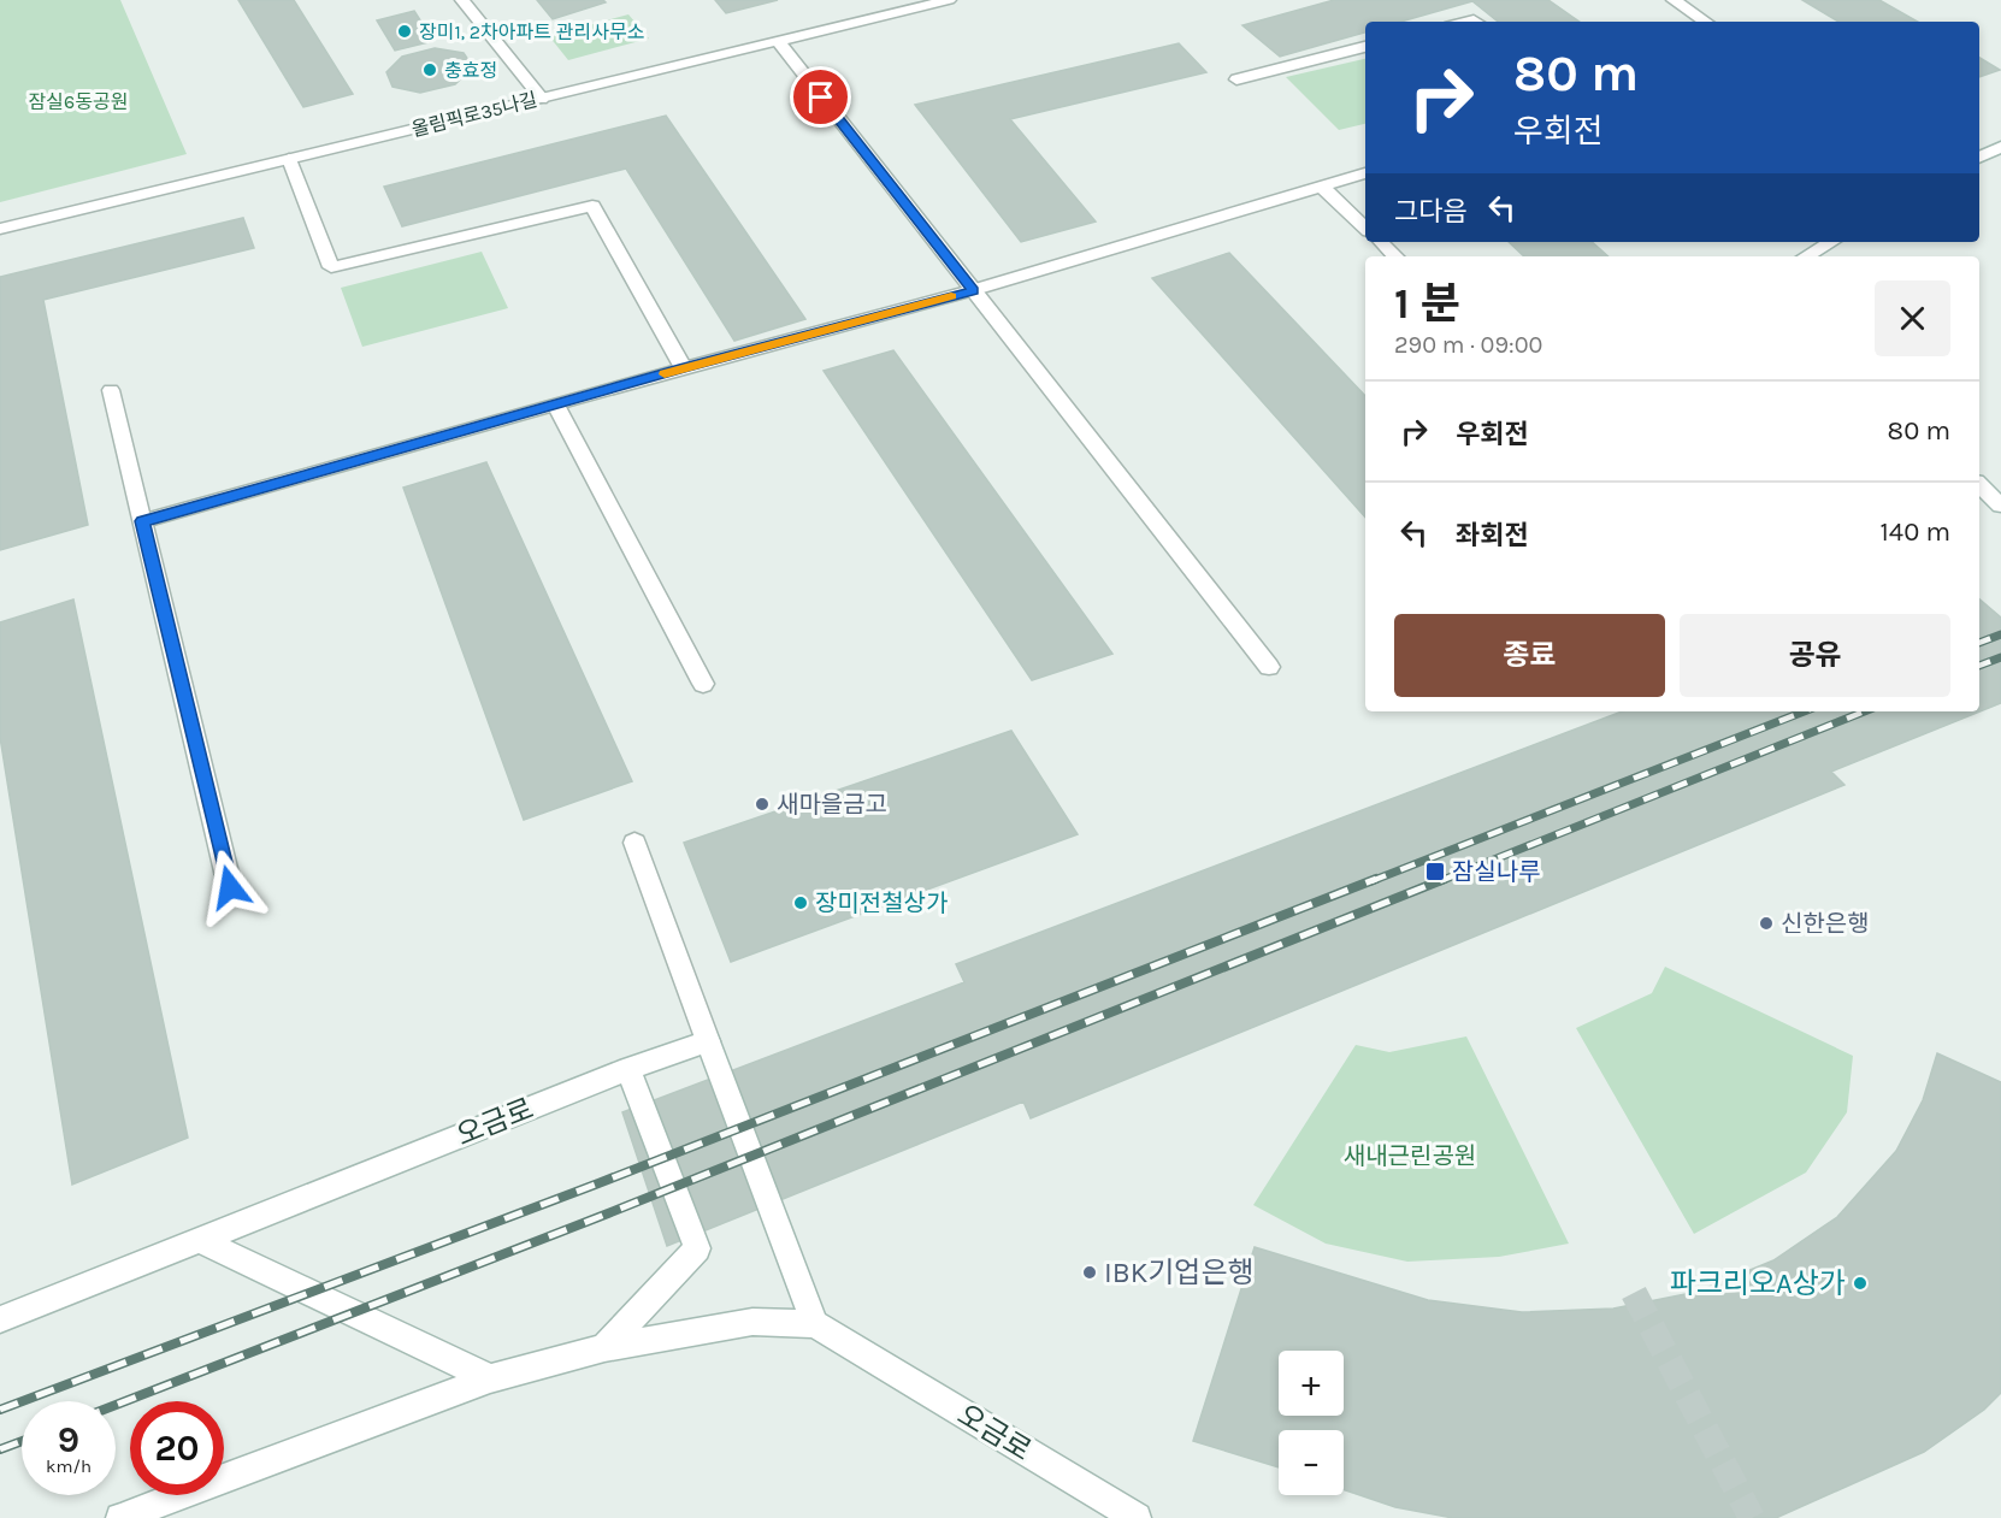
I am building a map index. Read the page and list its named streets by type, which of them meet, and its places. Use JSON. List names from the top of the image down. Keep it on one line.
{"streets":{"street":["올림픽로35나길","오금로"]},"parks":["잠실6동공원","새내근린공원"],"places":{"other":["장미1, 2차아파트 관리사무소","충효정","새마을금고","장미전철상가","신한은행","IBK기업은행","파크리오A상가"],"transit":["잠실나루"]},"page":{"turn":["80 m","우회전"],"then":"그다음","heading":["1 분","290 m · 09:00"],"list":[{"name":"우회전","value":"80 m"},{"name":"좌회전","value":"140 m"}],"buttons":["종료","공유"],"map_buttons":["+","−"],"speed":"9 km/h","limit":"20"}}
